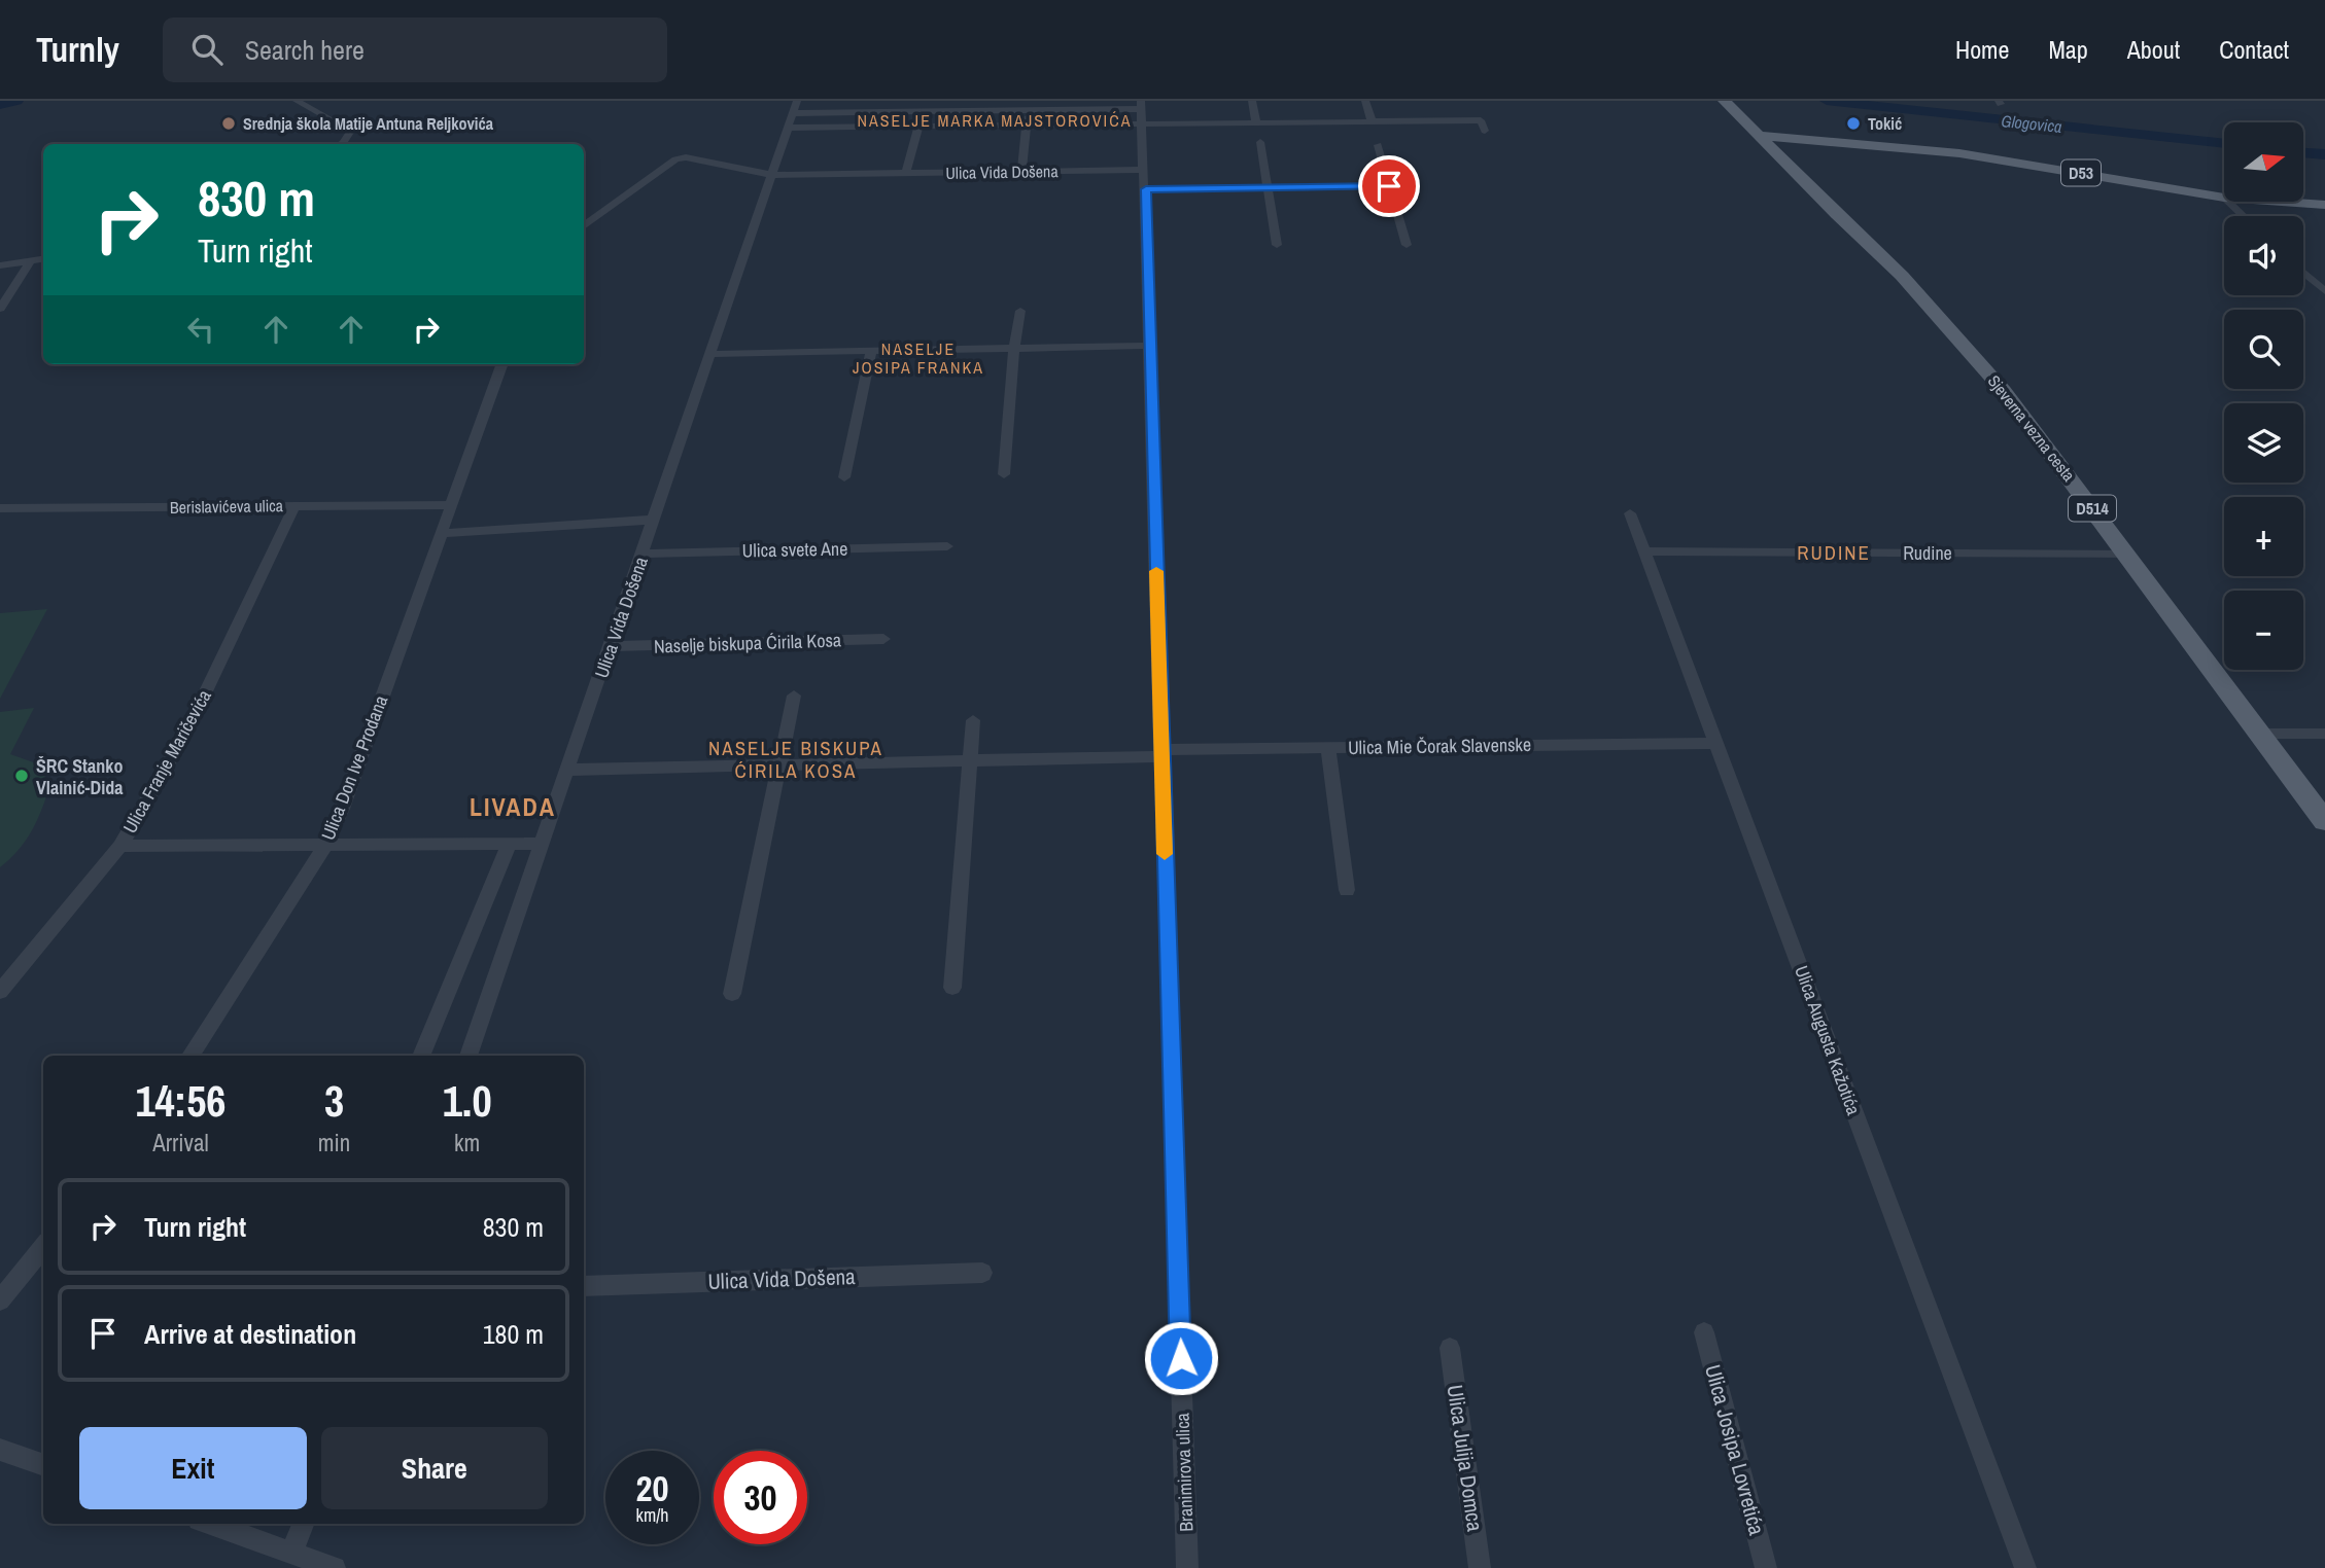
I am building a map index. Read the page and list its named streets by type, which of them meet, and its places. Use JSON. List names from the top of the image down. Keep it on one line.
{"streets":{"main road":["D53","Sjeverna vezna cesta","D514"],"street":["Ulica Vida Došena","Berislavićeva ulica","Ulica svete Ane","Rudine","Naselje biskupa Ćirila Kosa","Ulica Mie Čorak Slavenske","Ulica Franje Maričevića","Ulica Don Ive Prodana","Ulica Augusta Kažotića","Ulica Josipa Lovretića","Ulica Julija Domca","Branimirova ulica"]},"crossings":[["Ulica Vida Došena","Ulica svete Ane"],["Ulica Vida Došena","Naselje biskupa Ćirila Kosa"],["Ulica Vida Došena","Branimirova ulica"],["D53","Sjeverna vezna cesta"],["Sjeverna vezna cesta","Rudine"],["Berislavićeva ulica","Ulica Franje Maričevića"],["Berislavićeva ulica","Ulica Don Ive Prodana"],["Rudine","Ulica Augusta Kažotića"],["Ulica Mie Čorak Slavenske","Ulica Augusta Kažotića"],["Ulica Mie Čorak Slavenske","Branimirova ulica"]],"districts":["NASELJE MARKA MAJSTOROVIĆA","NASELJE JOSIPA FRANKA","RUDINE","NASELJE BISKUPA ĆIRILA KOSA","LIVADA"],"water":["Glogovica"],"places":["Srednja škola Matije Antuna Reljkovića","Tokić","ŠRC Stanko Vlainić-Dida"],"north":"right","page":{"header":"Turnly","search":"Search here","nav":["Home","Map","About","Contact"],"map_buttons":["+","−"],"turn":["830 m","Turn right"],"eta":["14:56","Arrival","3","min","1.0","km"],"list":[{"name":"Turn right","value":"830 m"},{"name":"Arrive at destination","value":"180 m"}],"buttons":["Exit","Share"],"speed":"20 km/h","limit":"30"}}
